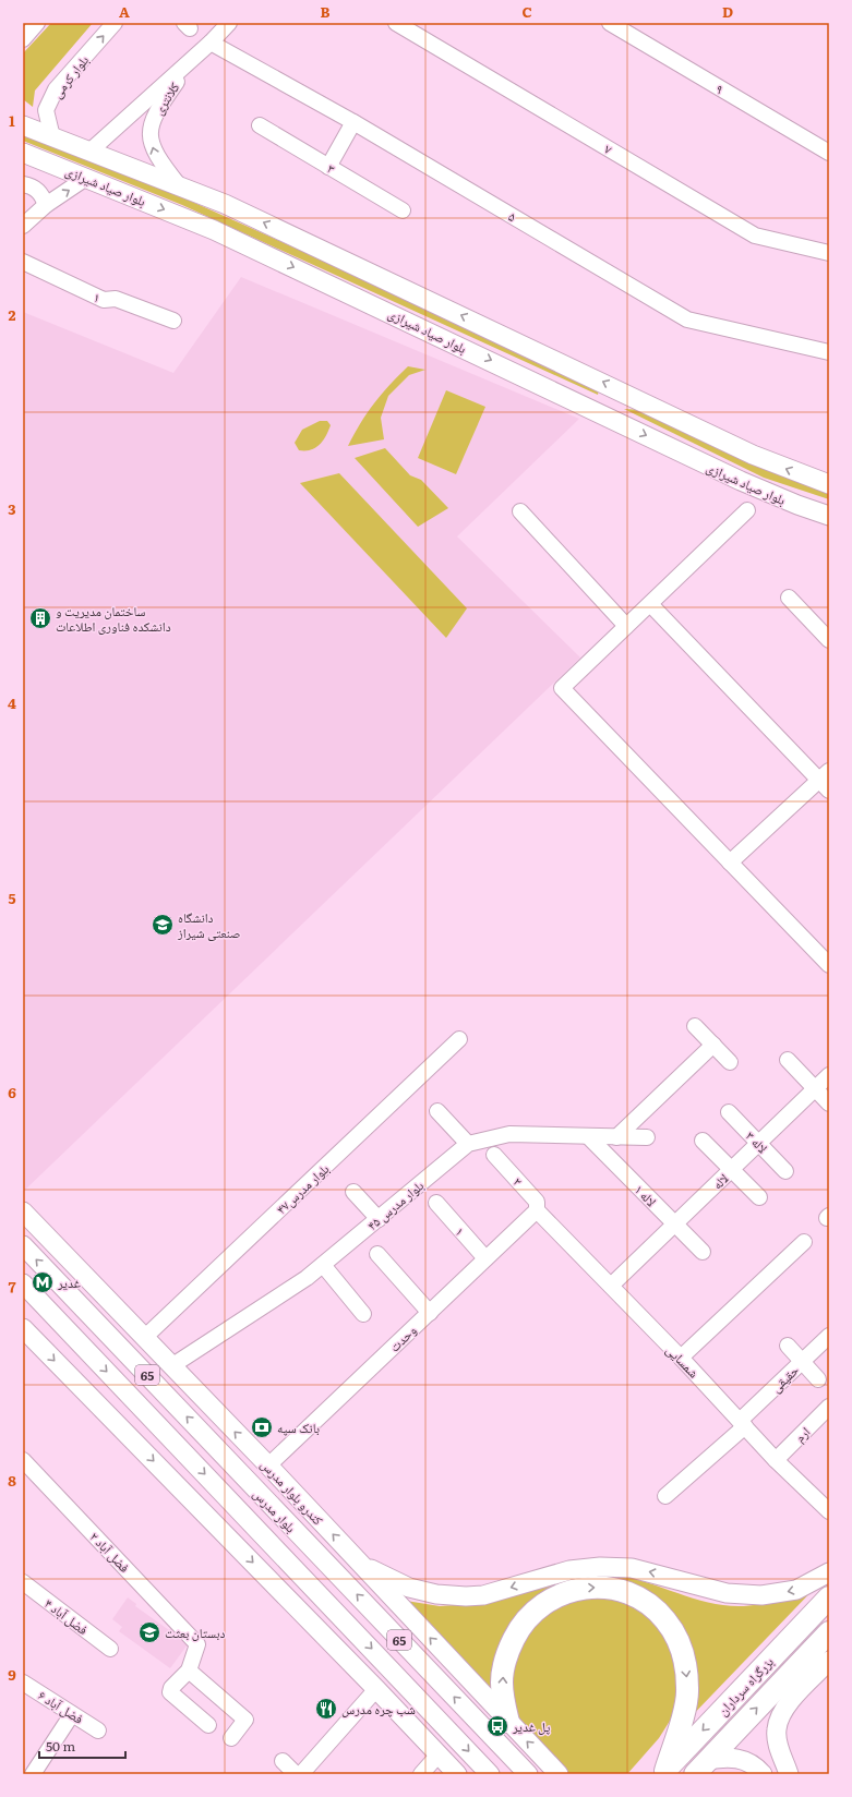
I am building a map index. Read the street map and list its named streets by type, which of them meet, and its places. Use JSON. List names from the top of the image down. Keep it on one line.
{"streets":{"highway":["بزرگراه سرداران"],"main road":["بلوار صیاد شیرازی","65","کندرو بلوار مدرس","بلوار مدرس"],"street":["بلوار کرمی","۹","کلانتری","۷","۳","۵","۱","لاله ۳","۲","لاله","بلوار مدرس۴۷","لاله ۱","۴۵ بلوار مدرس","وحدت","شمسایی","حقیقی","ارم","فضل آباد ۲","فضل آباد ۴","فضل آباد ۶"]},"crossings":[["بلوار کرمی","بلوار صیاد شیرازی"],["کلانتری","بلوار صیاد شیرازی"],["کلانتری","۵"],["۱","وحدت"],["لاله ۳","لاله"],["۲","وحدت"],["۲","شمسایی"],["لاله","لاله ۱"],["لاله","شمسایی"],["بلوار مدرس۴۷","کندرو بلوار مدرس"],["لاله ۱","۴۵ بلوار مدرس"],["۴۵ بلوار مدرس","کندرو بلوار مدرس"],["وحدت","شمسایی"],["وحدت","کندرو بلوار مدرس"],["شمسایی","حقیقی"],["شمسایی","ارم"]],"one_way":["بلوار کرمی","کلانتری"],"places":{"building":["ساختمان مدیریت و دانشکده فناوری اطلاعات"],"school or university":["دانشگاه صنعتی شیراز","دبستان بعثت"],"metro station":["غدیر"],"bank":["بانک سپه"],"restaurant":["شب چره مدرس"],"bus stop":["پل غدیر"]},"scale_bar":"50 m","grid":{"columns":["A","B","C","D"],"rows":["1","2","3","4","5","6","7","8","9"]}}
